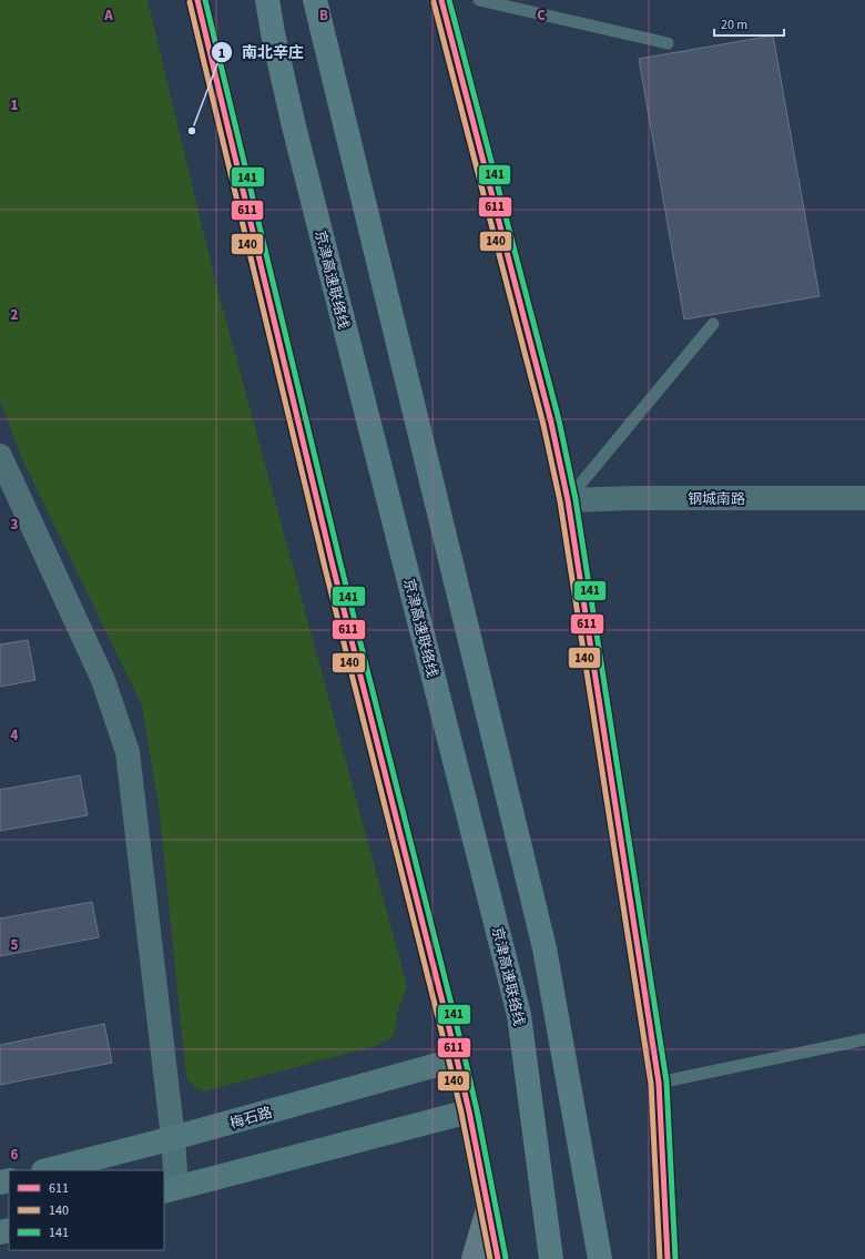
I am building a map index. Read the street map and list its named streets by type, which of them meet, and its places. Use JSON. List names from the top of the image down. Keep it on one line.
{"streets":{"highway":["京津高速联络线"],"main road":["梅石路"],"street":["钢城南路"]},"places":["南北辛庄"],"lines":["transit line 611","transit line 141","transit line 140"],"legend":["611","140","141"],"scale_bar":"20 m","grid":{"columns":["A","B","C"],"rows":["1","2","3","4","5","6"]}}
